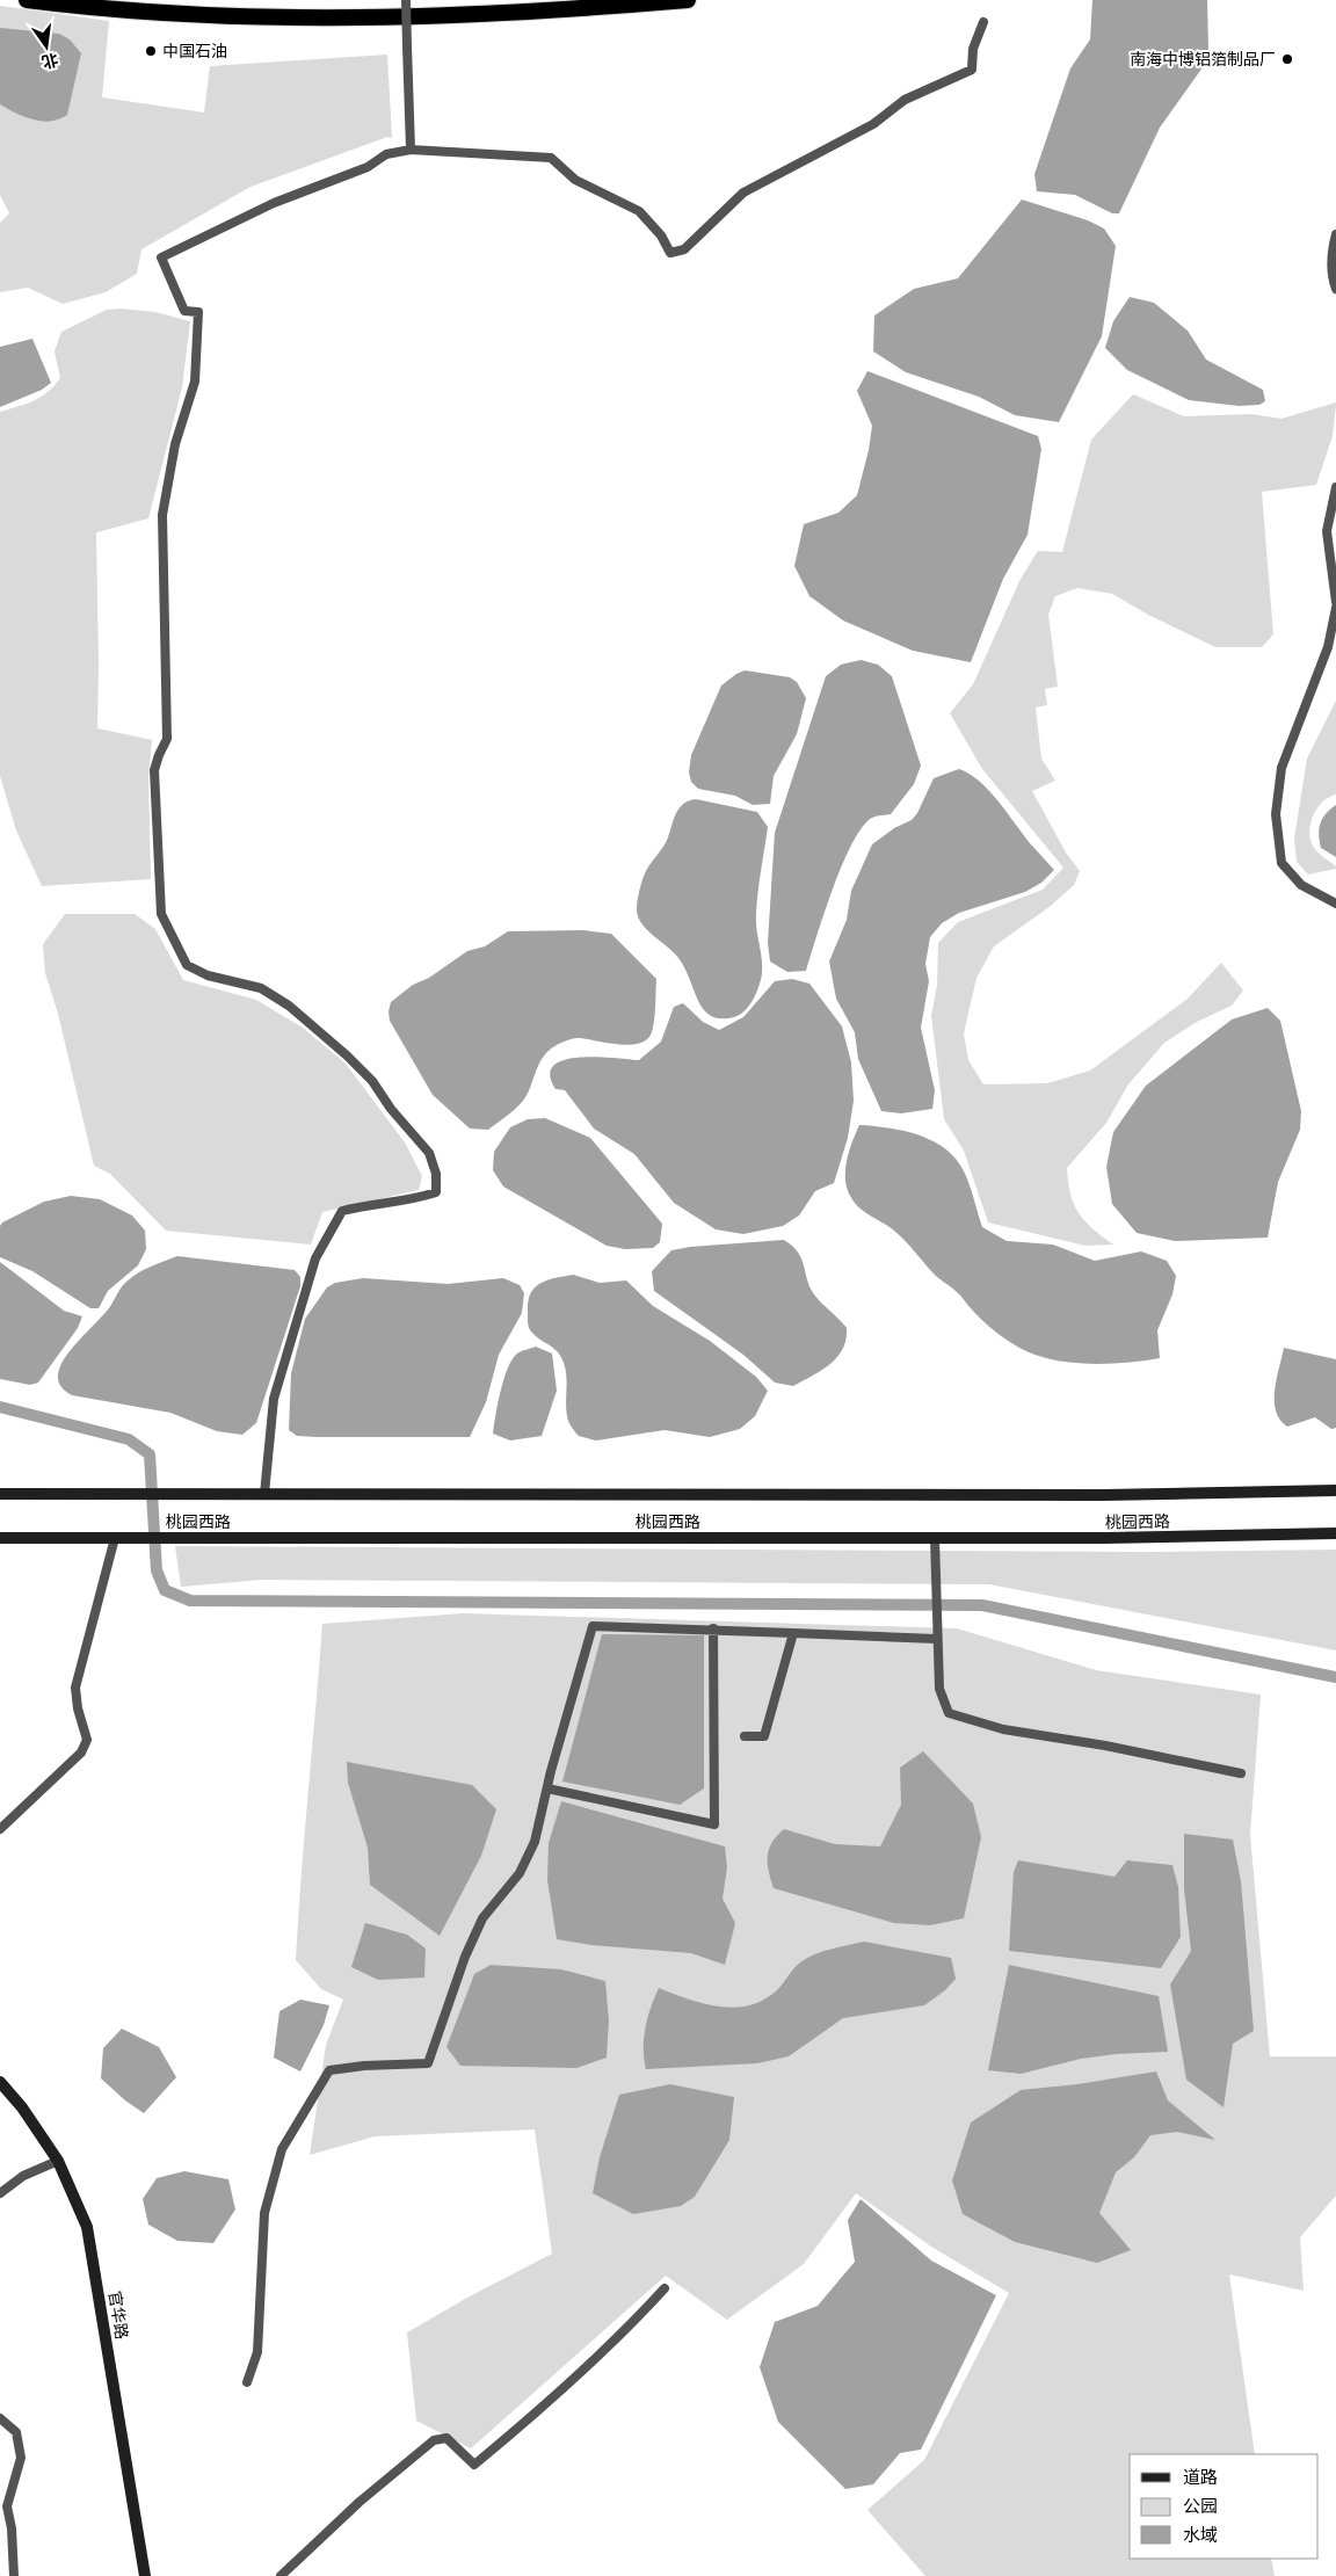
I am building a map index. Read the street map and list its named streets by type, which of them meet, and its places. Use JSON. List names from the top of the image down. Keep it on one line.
{"streets":{"main road":["桃园西路","官华路"]},"places":["中国石油","南海中博铝箔制品厂"],"legend":["道路","公园","水域"],"north":"bottom"}
